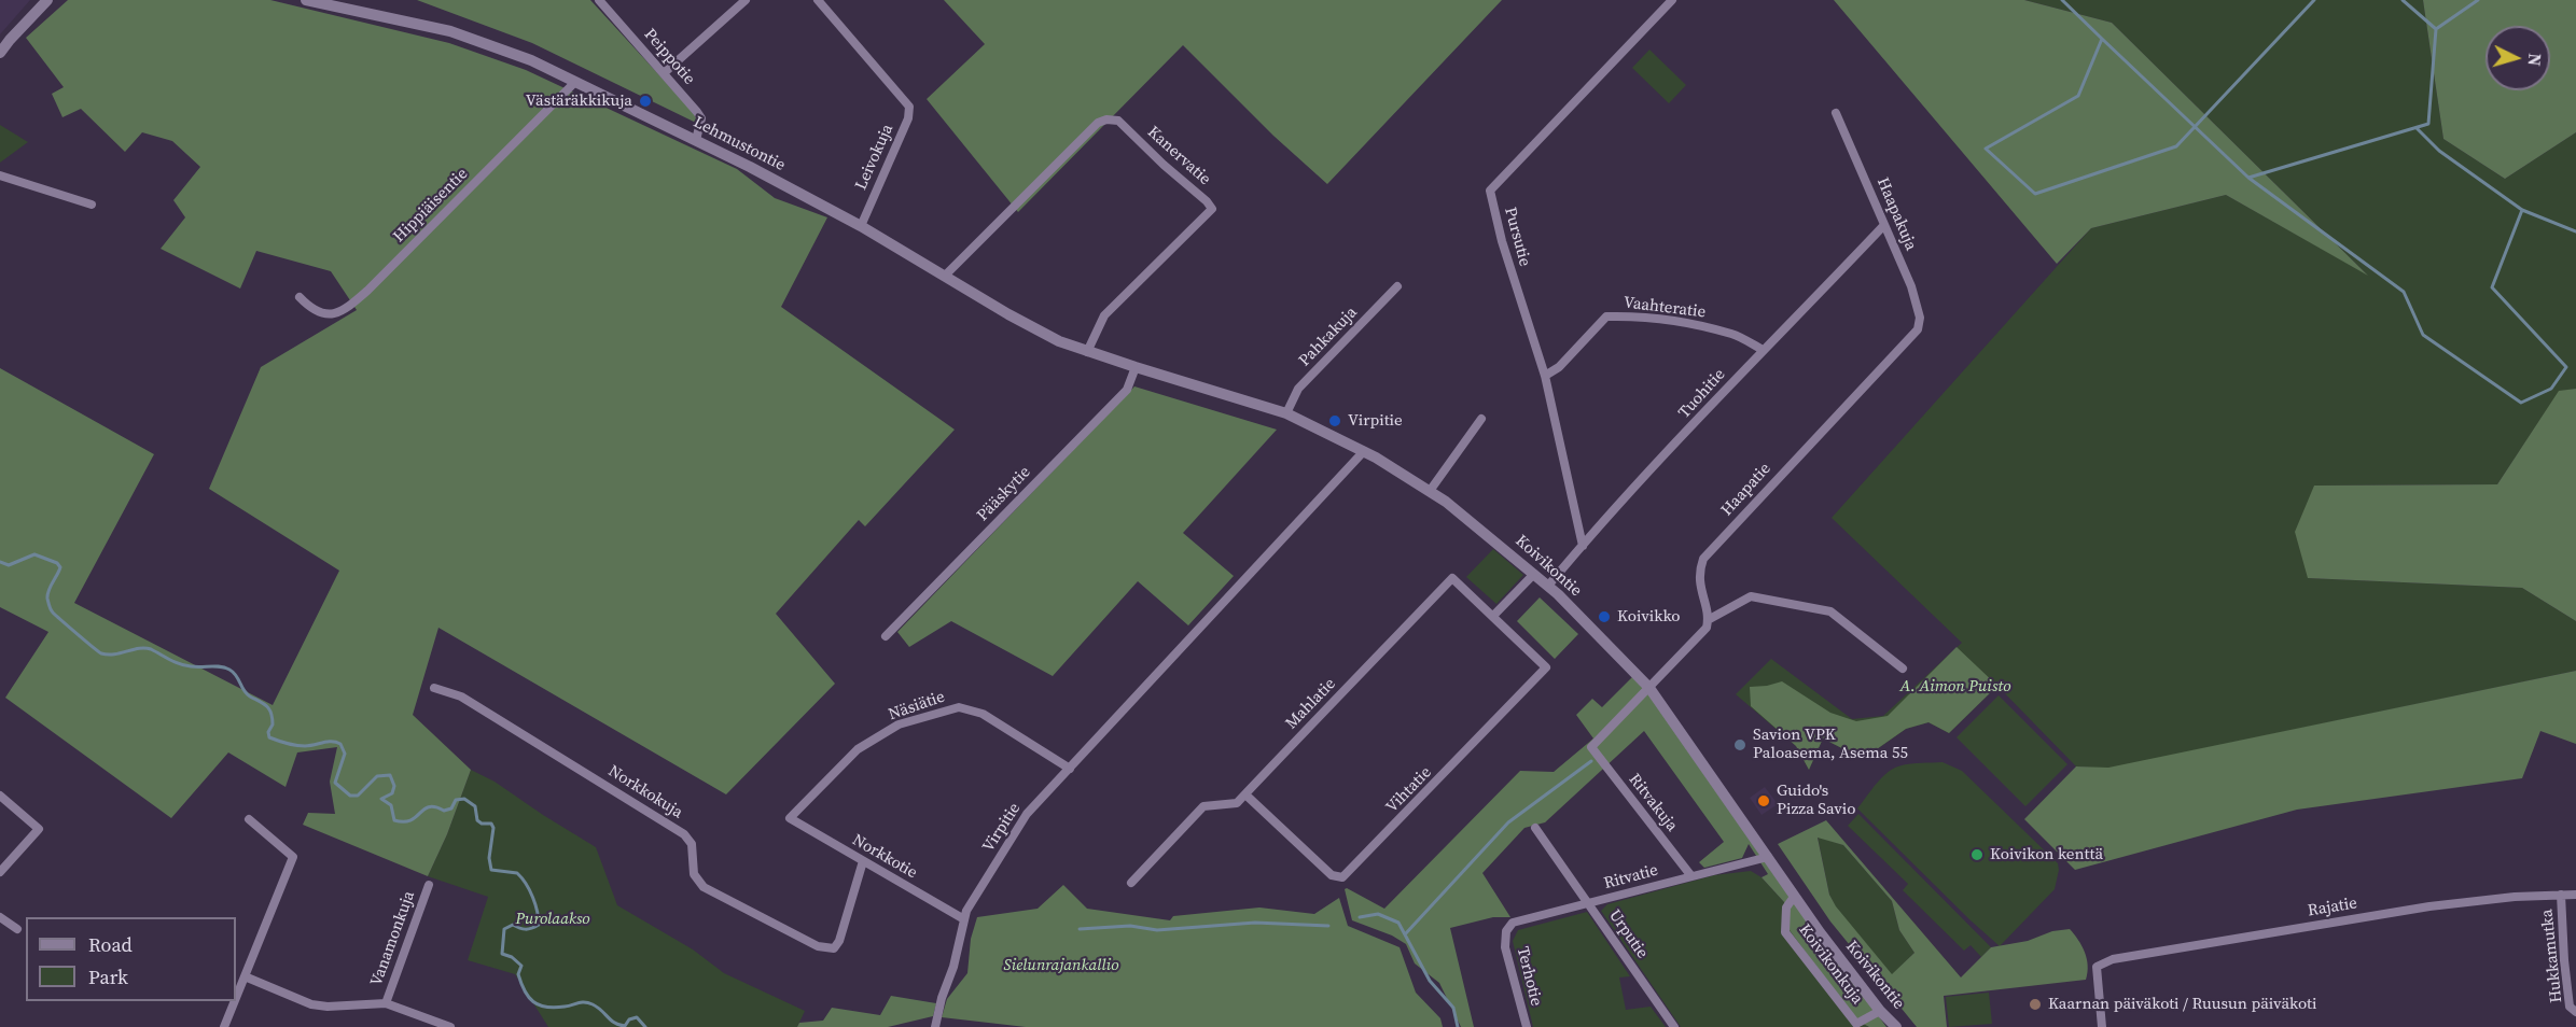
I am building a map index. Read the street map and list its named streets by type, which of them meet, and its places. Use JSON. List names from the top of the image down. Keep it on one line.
{"streets":{"main road":["Lehmustontie","Koivikontie"],"street":["Peippotie","Kanervatie","Leivokuja","Hippiäisentie","Haapakuja","Pursutie","Vaahteratie","Pahkakuja","Tuohitie","Haapatie","Pääskytie","Mahlatie","Näsiätie","Vihtatie","Norkkokuja","Ritvakuja","Virpitie","Norkkotie","Ritvatie","Rajatie","Urputie","Vanamonkuja","Hukkamutka","Koivikonkuja","Terhotie"]},"crossings":[["Peippotie","Lehmustontie"],["Lehmustontie","Kanervatie"],["Lehmustontie","Leivokuja"],["Lehmustontie","Hippiäisentie"],["Lehmustontie","Pääskytie"],["Lehmustontie","Koivikontie"],["Haapakuja","Tuohitie"],["Haapakuja","Haapatie"],["Pursutie","Vaahteratie"],["Pursutie","Tuohitie"],["Vaahteratie","Tuohitie"],["Pahkakuja","Koivikontie"],["Tuohitie","Koivikontie"],["Pääskytie","Koivikontie"],["Koivikontie","Ritvakuja"],["Koivikontie","Virpitie"],["Koivikontie","Ritvatie"],["Koivikontie","Koivikonkuja"],["Mahlatie","Vihtatie"],["Näsiätie","Virpitie"],["Näsiätie","Norkkotie"],["Norkkokuja","Norkkotie"],["Ritvakuja","Ritvatie"],["Virpitie","Norkkotie"],["Ritvatie","Urputie"],["Ritvatie","Terhotie"],["Rajatie","Hukkamutka"]],"parks":["A. Aimon Puisto","Purolaakso","Sielunrajankallio"],"places":["Västäräkkikuja","Virpitie","Koivikko","Savion VPK Paloasema, Asema 55","Guido's Pizza Savio","Koivikon kenttä","Kaarnan päiväkoti / Ruusun päiväkoti"],"legend":["Road","Park"],"north":"right"}
